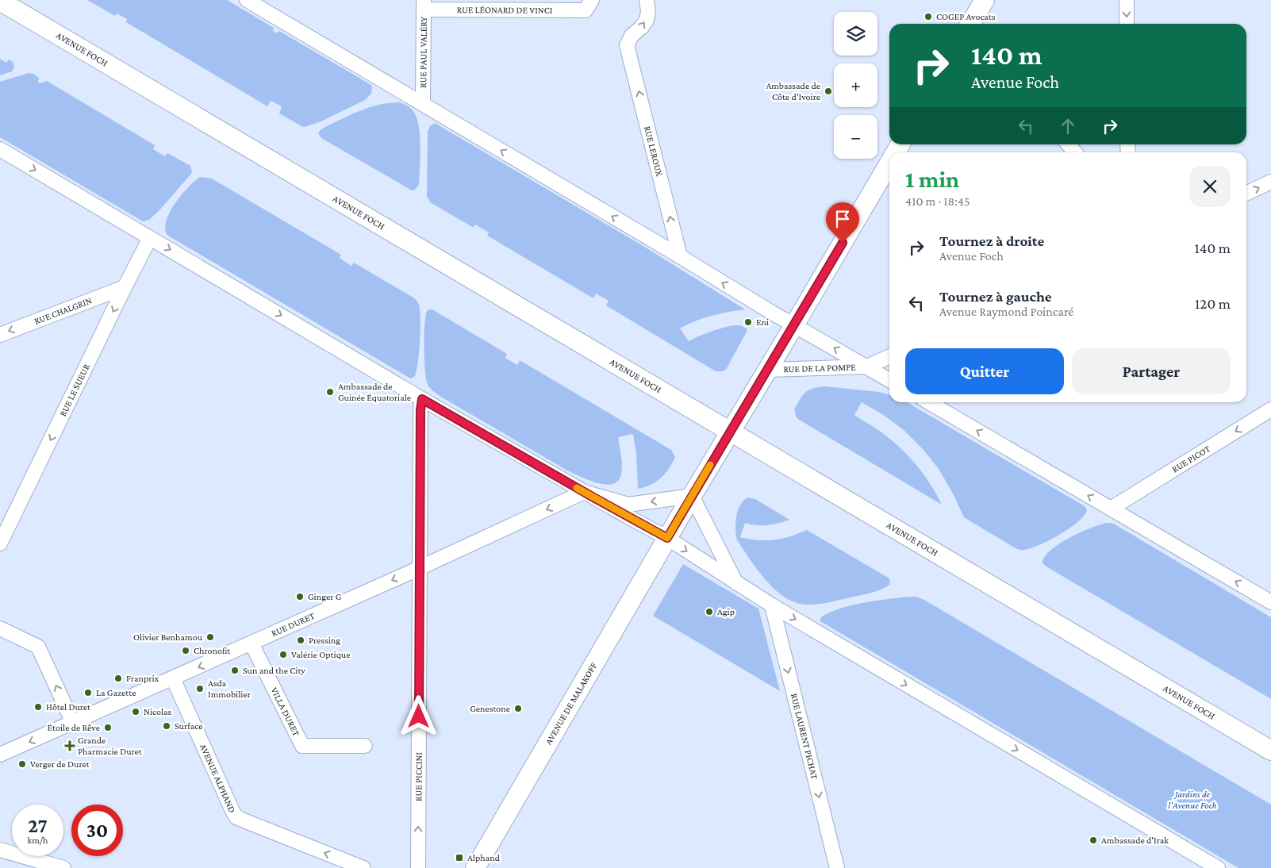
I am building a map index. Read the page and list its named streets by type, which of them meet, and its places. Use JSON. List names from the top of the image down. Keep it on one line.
{"streets":{"main road":["AVENUE FOCH","AVENUE DE MALAKOFF"],"street":["RUE LÉONARD DE VINCI","RUE PAUL VALÉRY","RUE LEROUX","RUE CHALGRIN","RUE DE LA POMPE","RUE LE SUEUR","RUE PICOT","RUE DURET","VILLA DURET","RUE LAURENT PICHAT","RUE PICCINI","AVENUE ALPHAND"]},"crossings":[["RUE LÉONARD DE VINCI","RUE PAUL VALÉRY"],["AVENUE FOCH","AVENUE DE MALAKOFF"],["RUE CHALGRIN","RUE LE SUEUR"],["RUE DE LA POMPE","AVENUE DE MALAKOFF"],["RUE DURET","VILLA DURET"],["RUE DURET","RUE PICCINI"],["RUE DURET","AVENUE ALPHAND"]],"one_way":["RUE LEROUX","RUE CHALGRIN","RUE LE SUEUR","RUE PICOT","RUE DURET","RUE LAURENT PICHAT","RUE PICCINI","AVENUE ALPHAND"],"parks":["Jardins de l'Avenue Foch"],"places":{"other":["COGEP Avocats","Ambassade de Côte d’Ivoire","Eni","Ambassade de Guinée Équatoriale","Ginger G","Agip","Olivier Benhamou","Pressing","Chronofit","Valérie Optique","Sun and the City","Franprix","Asda Immobilier","La Gazette","Hôtel Duret","Genestone","Nicolas","Surface","Étoile de Rêve","Verger de Duret","Ambassade d'Irak"],"health":["Grande Pharmacie Duret"],"transit":["Alphand"]},"page":{"map_buttons":["+","−"],"turn":["140 m","Avenue Foch"],"heading":["1 min","410 m · 18:45"],"list":[{"name":"Tournez à droite","note":"Avenue Foch","value":"140 m"},{"name":"Tournez à gauche","note":"Avenue Raymond Poincaré","value":"120 m"}],"buttons":["Quitter","Partager"],"speed":"27 km/h","limit":"30"}}
